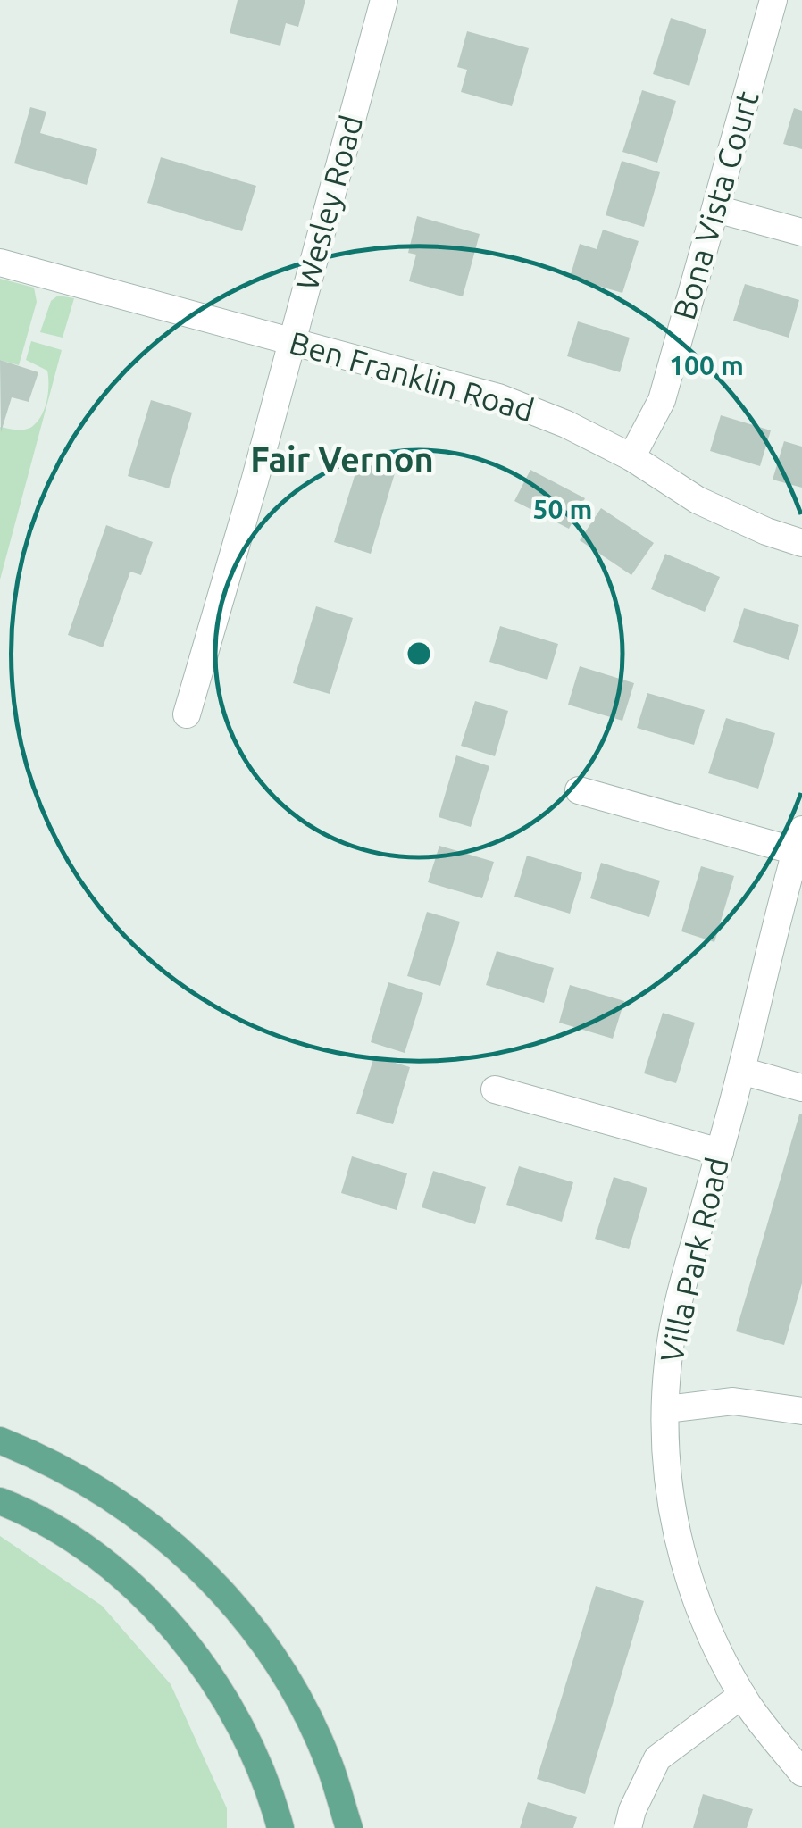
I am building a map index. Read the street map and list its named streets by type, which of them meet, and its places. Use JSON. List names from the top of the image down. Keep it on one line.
{"streets":{"street":["Wesley Road","Bona Vista Court","Ben Franklin Road","Villa Park Road"]},"crossings":[["Wesley Road","Ben Franklin Road"],["Bona Vista Court","Ben Franklin Road"]],"districts":["Fair Vernon"],"rings":["100 m","50 m"]}
